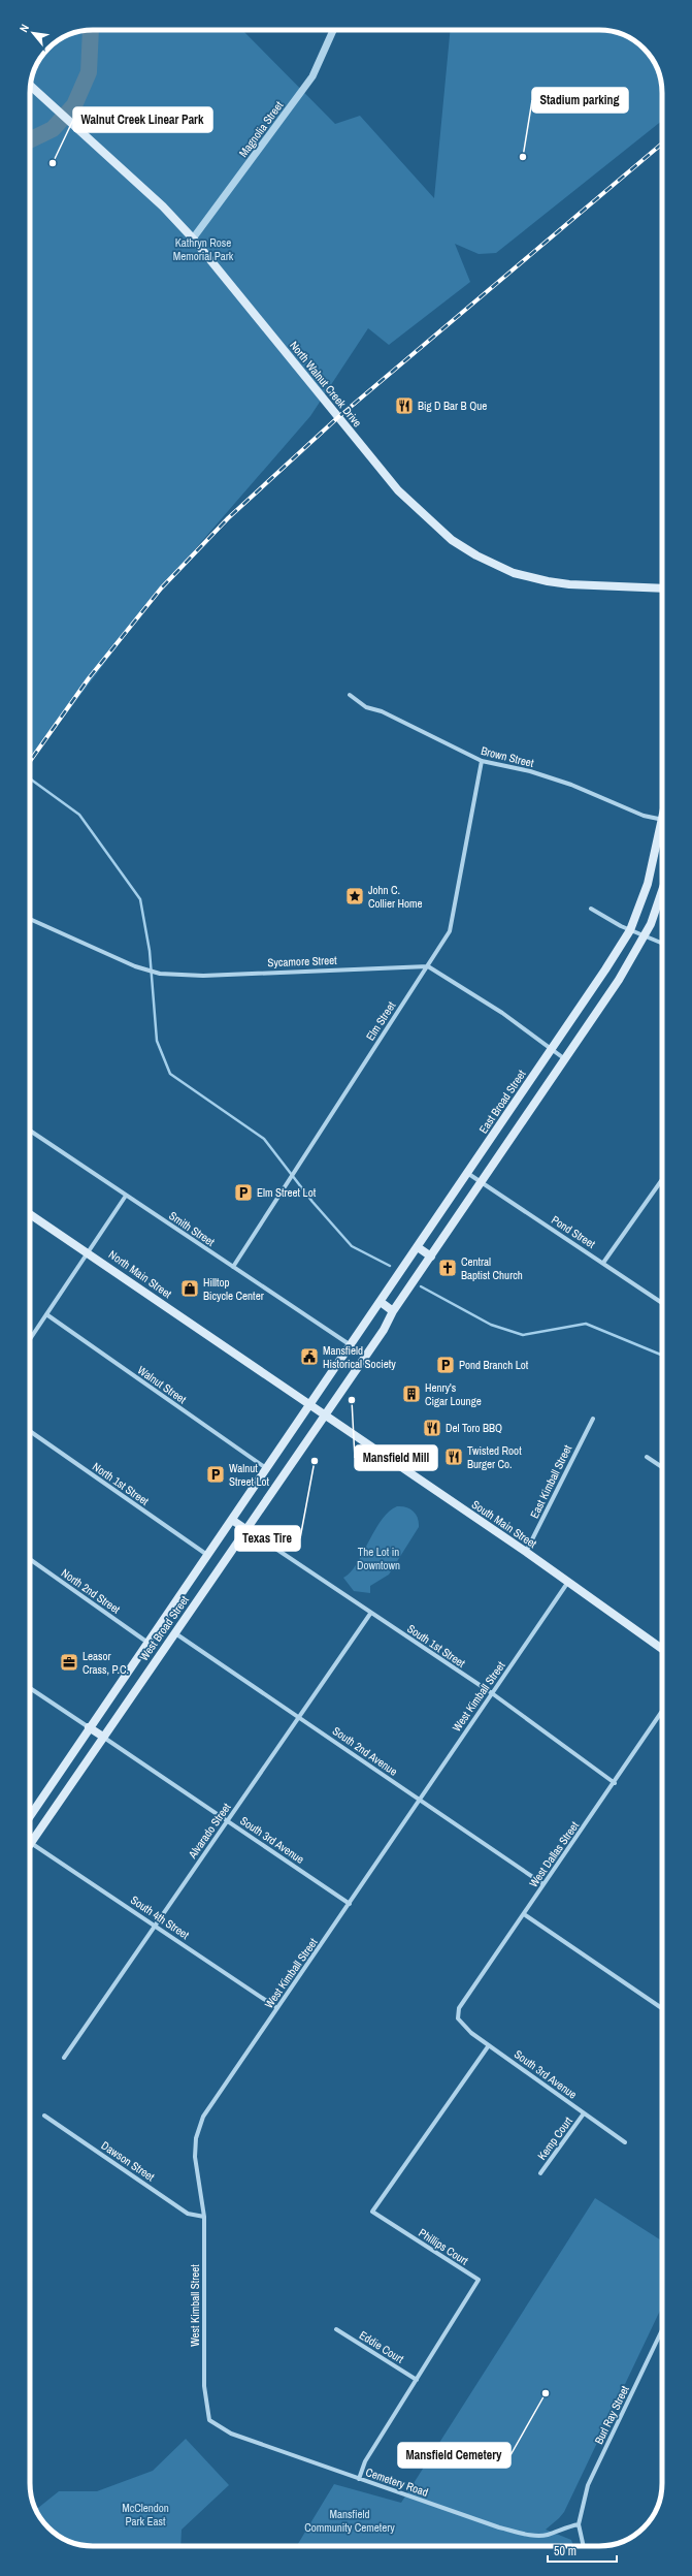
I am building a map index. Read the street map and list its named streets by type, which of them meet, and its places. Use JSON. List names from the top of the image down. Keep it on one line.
{"streets":{"main road":["North Walnut Creek Drive","East Broad Street","North Main Street","South Main Street","West Broad Street"],"street":["Magnolia Street","Brown Street","Sycamore Street","Elm Street","Smith Street","Pond Street","Walnut Street","East Kimball Street","North 1st Street","North 2nd Street","South 1st Street","West Kimball Street","South 2nd Avenue","Alvarado Street","South 3rd Avenue","West Dallas Street","South 4th Street","Kemp Court","Dawson Street","Phillips Court","Eddie Court","Burl Ray Street","Cemetery Road"]},"crossings":[["Magnolia Street","North Walnut Creek Drive"],["Brown Street","Elm Street"],["Sycamore Street","Elm Street"],["Elm Street","Smith Street"],["East Broad Street","Smith Street"],["East Broad Street","Pond Street"],["East Broad Street","North Main Street"],["East Broad Street","West Broad Street"],["North Main Street","South Main Street"],["North Main Street","West Broad Street"],["Walnut Street","West Broad Street"],["East Kimball Street","South Main Street"],["North 1st Street","West Broad Street"],["South Main Street","West Broad Street"],["South Main Street","West Kimball Street"],["North 2nd Street","West Broad Street"],["West Broad Street","South 1st Street"],["West Broad Street","South 2nd Avenue"],["West Broad Street","South 3rd Avenue"],["West Broad Street","South 4th Street"],["South 1st Street","West Kimball Street"],["South 1st Street","Alvarado Street"],["South 1st Street","West Dallas Street"],["West Kimball Street","South 2nd Avenue"],["West Kimball Street","South 3rd Avenue"],["West Kimball Street","South 4th Street"],["West Kimball Street","Dawson Street"],["West Kimball Street","Cemetery Road"],["South 2nd Avenue","Alvarado Street"],["South 2nd Avenue","West Dallas Street"],["Alvarado Street","South 3rd Avenue"],["Alvarado Street","South 4th Street"],["South 3rd Avenue","West Dallas Street"],["South 3rd Avenue","Kemp Court"],["South 3rd Avenue","Phillips Court"],["Phillips Court","Eddie Court"],["Phillips Court","Cemetery Road"],["Burl Ray Street","Cemetery Road"]],"parks":["Kathryn Rose Memorial Park","The Lot in Downtown","McClendon Park East","Mansfield Community Cemetery"],"places":{"other":["Stadium parking","Walnut Creek Linear Park","Mansfield Mill","Texas Tire","Mansfield Cemetery"],"restaurant":["Big D Bar B Que","Del Toro BBQ","Twisted Root Burger Co."],"place":["John C. Collier Home"],"parking":["Elm Street Lot","Pond Branch Lot","Walnut Street Lot"],"church":["Central Baptist Church"],"shop":["Hilltop Bicycle Center"],"public building":["Mansfield Historical Society"],"building":["Henry's Cigar Lounge"],"office":["Leasor Crass, P.C."]},"scale_bar":"50 m","north":"top left"}
